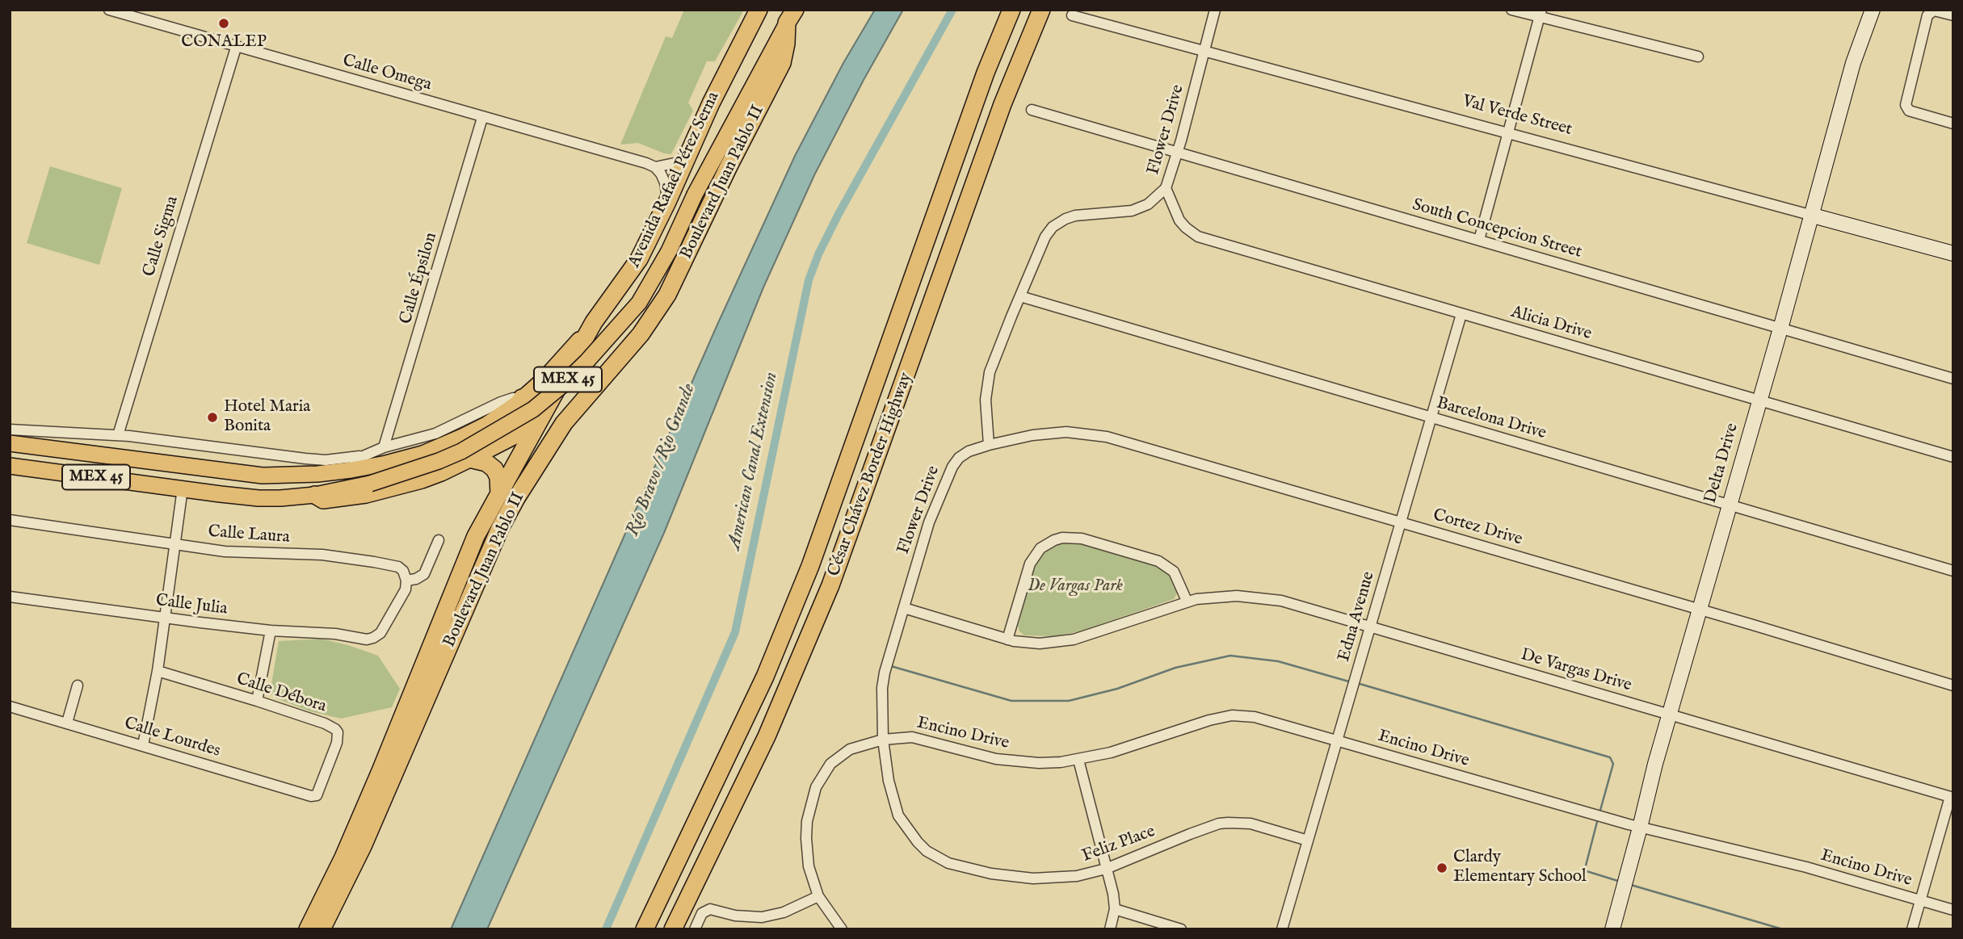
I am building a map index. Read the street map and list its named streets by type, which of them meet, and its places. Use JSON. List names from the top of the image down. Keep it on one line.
{"streets":{"highway":["Avenida Rafael Pérez Serna","Boulevard Juan Pablo II","MEX 45","César Chávez Border Highway"],"main road":["Val Verde Street","Delta Drive"],"street":["Calle Omega","Flower Drive","South Concepcion Street","Calle Sigma","Calle Épsilon","Alicia Drive","Barcelona Drive","Cortez Drive","Calle Laura","Calle Julia","Edna Avenue","De Vargas Drive","Calle Débora","Encino Drive","Calle Lourdes","Feliz Place"]},"crossings":[["Calle Omega","Calle Sigma"],["Calle Omega","Calle Épsilon"],["Val Verde Street","Flower Drive"],["Val Verde Street","Delta Drive"],["Flower Drive","South Concepcion Street"],["Flower Drive","Alicia Drive"],["Flower Drive","Barcelona Drive"],["Flower Drive","Cortez Drive"],["Flower Drive","De Vargas Drive"],["Flower Drive","Encino Drive"],["Flower Drive","Feliz Place"],["Avenida Rafael Pérez Serna","Boulevard Juan Pablo II"],["South Concepcion Street","Delta Drive"],["Alicia Drive","Delta Drive"],["Alicia Drive","Edna Avenue"],["Barcelona Drive","Delta Drive"],["Barcelona Drive","Edna Avenue"],["Delta Drive","Cortez Drive"],["Delta Drive","De Vargas Drive"],["Delta Drive","Encino Drive"],["Cortez Drive","Edna Avenue"],["Calle Laura","Calle Julia"],["Edna Avenue","De Vargas Drive"],["Edna Avenue","Encino Drive"],["Edna Avenue","Feliz Place"],["Calle Débora","Calle Lourdes"],["Encino Drive","Feliz Place"]],"water":["Río Bravo / Rio Grande","American Canal Extension"],"parks":["De Vargas Park"],"places":["CONALEP","Hotel Maria Bonita","Clardy Elementary School"]}
